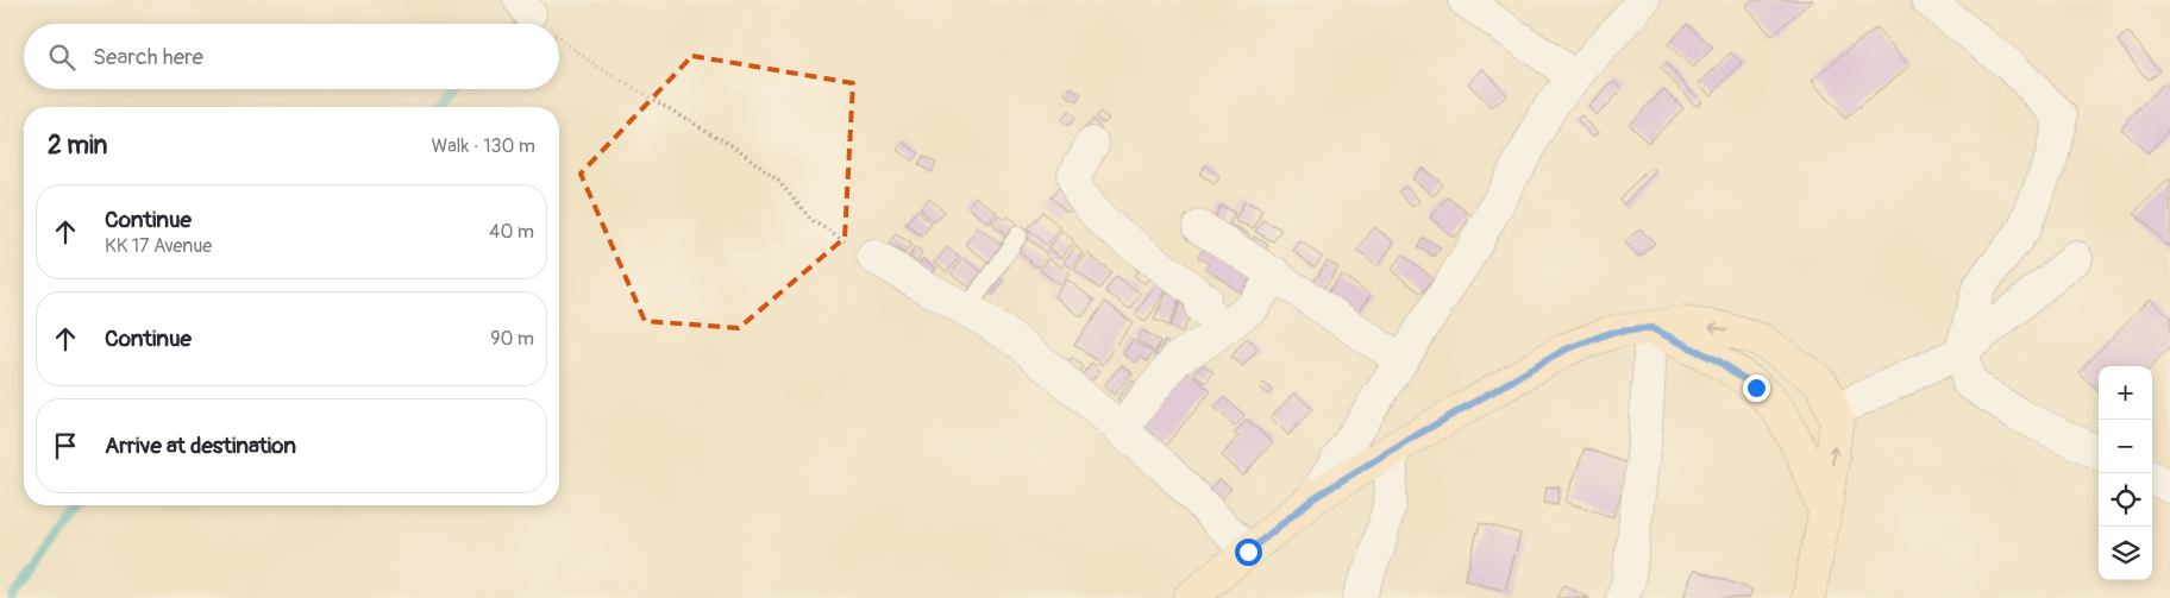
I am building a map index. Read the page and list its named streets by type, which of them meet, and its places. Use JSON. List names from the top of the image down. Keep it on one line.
{"page":{"search":"Search here","heading":["2 min","Walk · 130 m"],"list":[["Continue","KK 17 Avenue","40 m"],["Continue","90 m"],"Arrive at destination"],"map_buttons":["+","−"]}}
